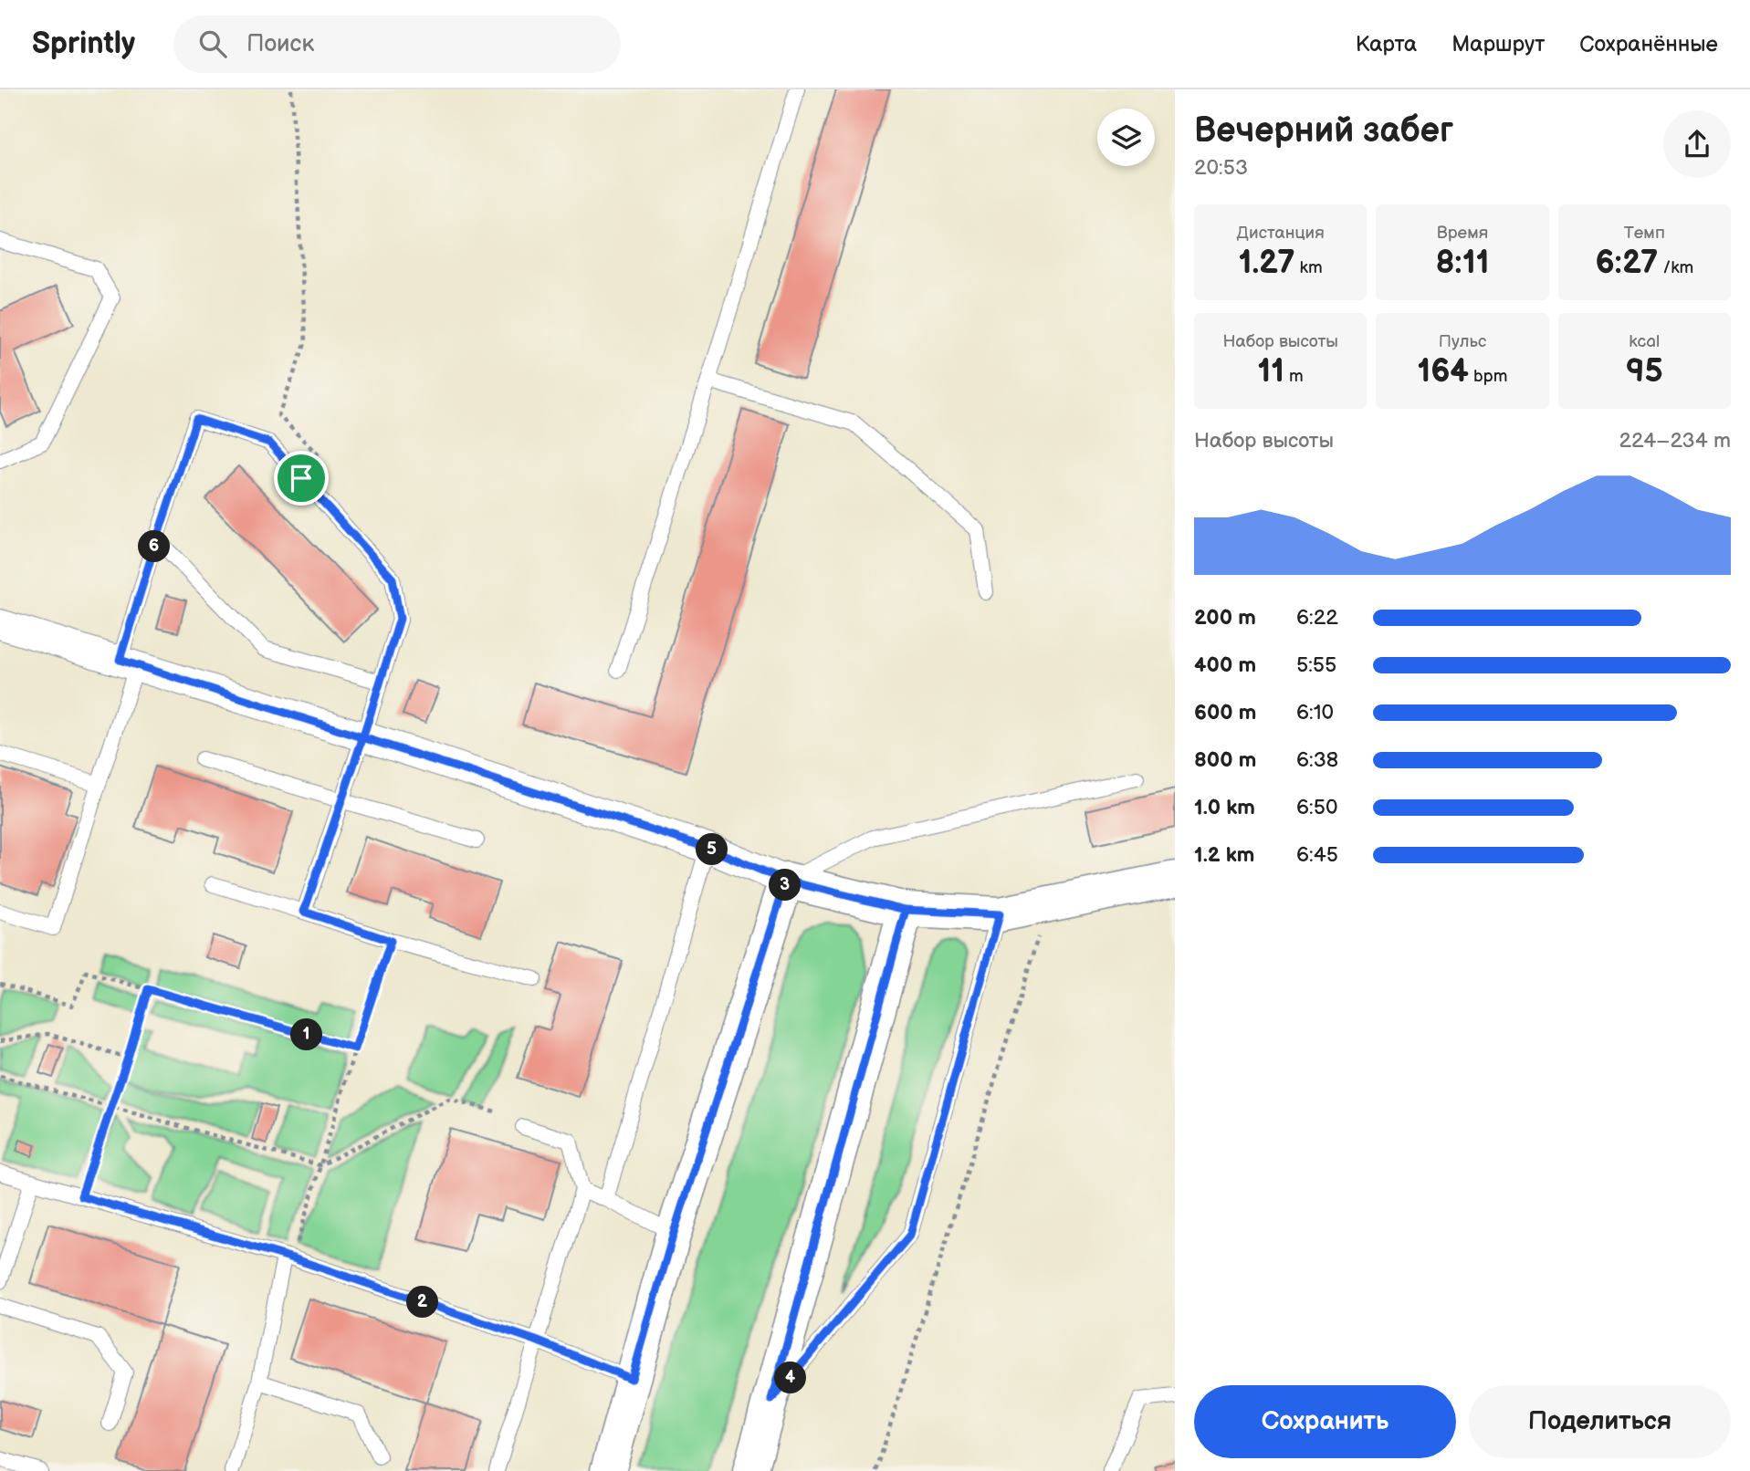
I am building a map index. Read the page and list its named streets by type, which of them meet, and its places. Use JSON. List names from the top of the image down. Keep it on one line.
{"page":{"header":"Sprintly","search":"Поиск","nav":["Карта","Маршрут","Сохранённые"],"heading":["Вечерний забег","20:53"],"stats":[["Дистанция","1.27 km"],["Время","8:11"],["Темп","6:27 /km"],["Набор высоты","11 m"],["Пульс","164 bpm"],["kcal","95"]],"chart":["Набор высоты","224–234 m"],"pins":["6","5","3","1","2","4"],"list":[{"name":"200 m","note":"6:22"},{"name":"400 m","note":"5:55"},{"name":"600 m","note":"6:10"},{"name":"800 m","note":"6:38"},{"name":"1.0 km","note":"6:50"},{"name":"1.2 km","note":"6:45"}],"buttons":["Сохранить","Поделиться"]}}
